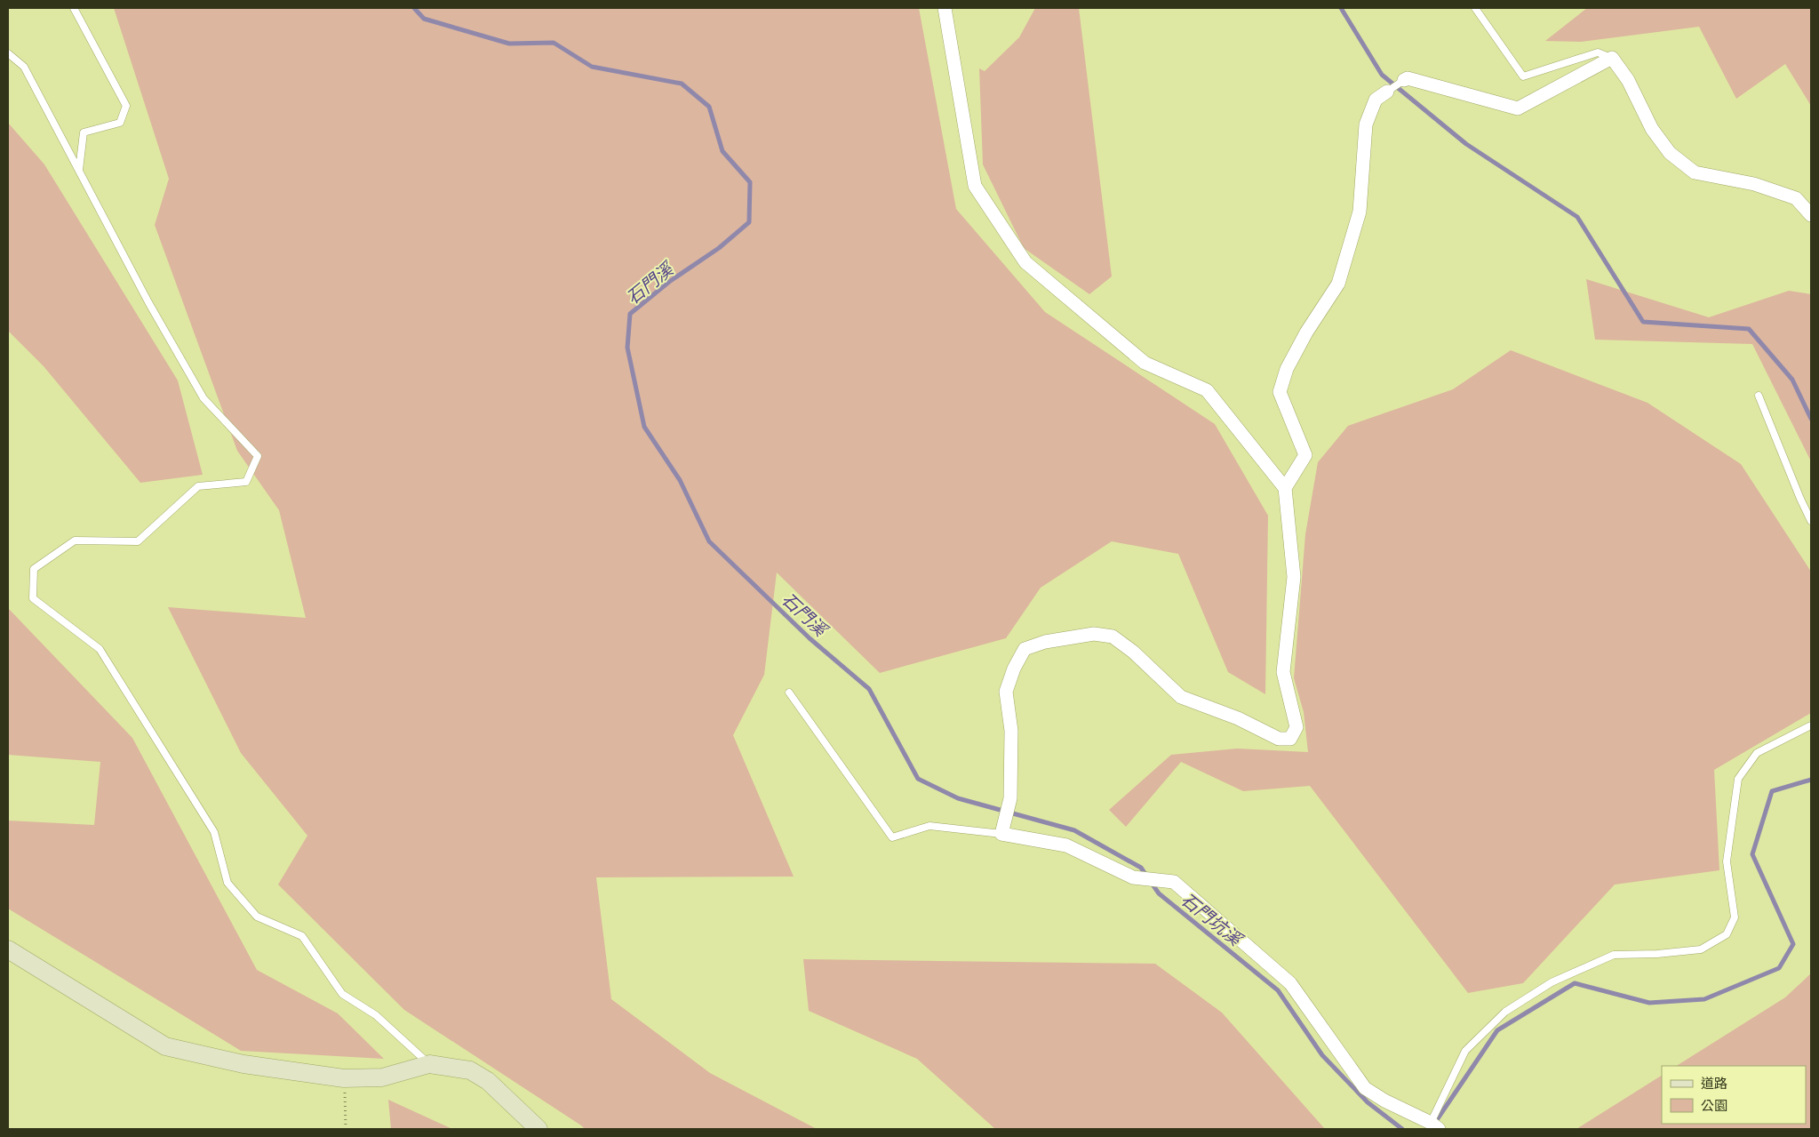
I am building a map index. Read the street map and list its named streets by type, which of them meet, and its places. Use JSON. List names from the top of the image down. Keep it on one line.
{"water":["石門溪","石門坑溪"],"legend":["道路","公園"]}
